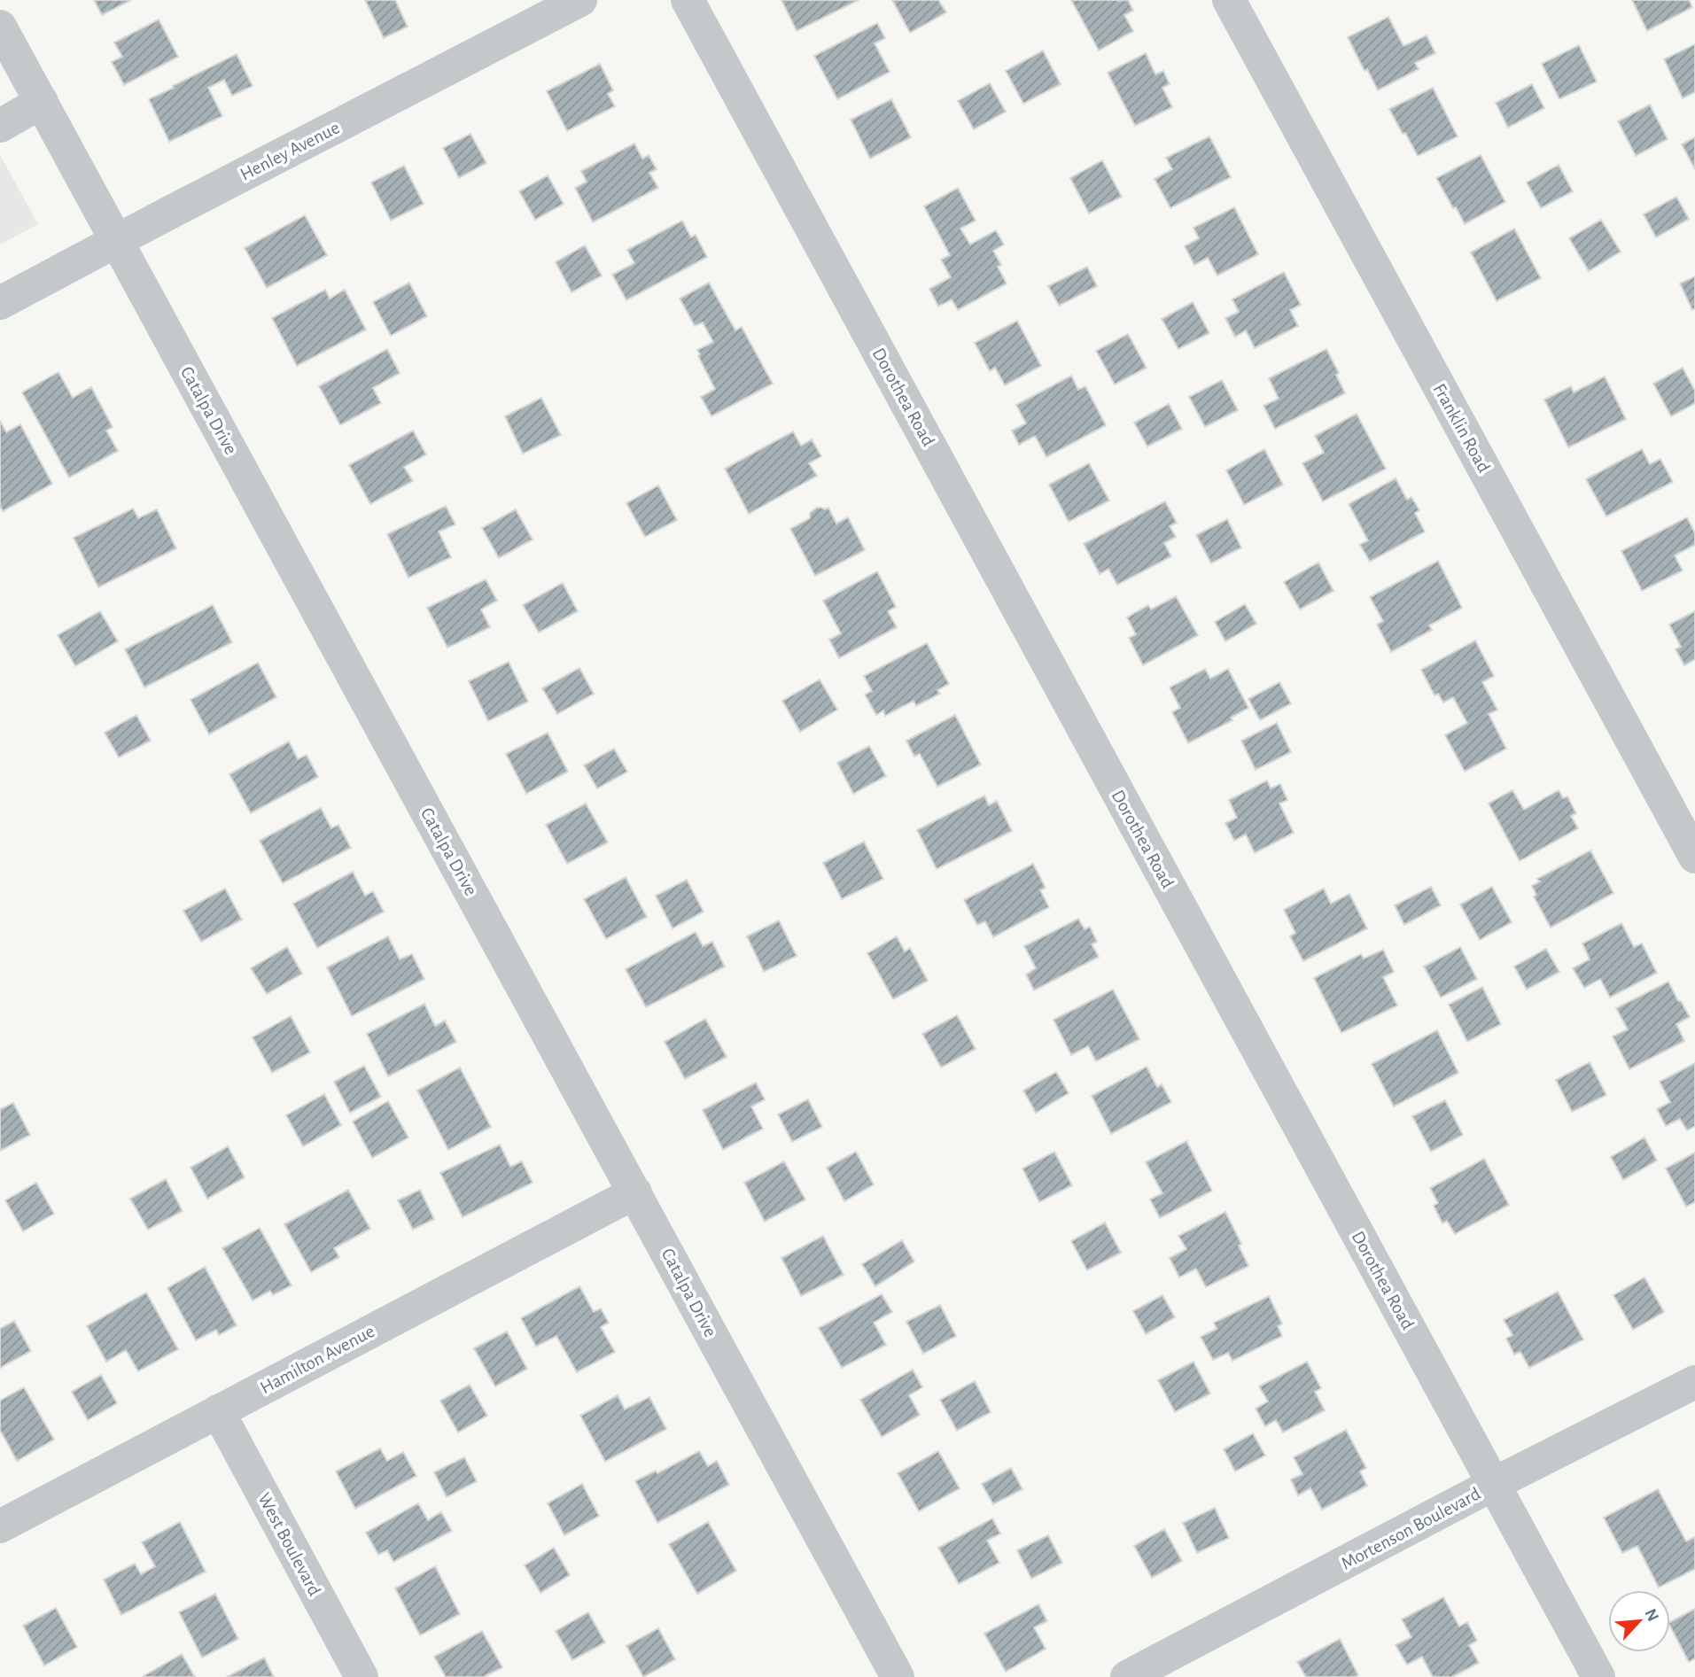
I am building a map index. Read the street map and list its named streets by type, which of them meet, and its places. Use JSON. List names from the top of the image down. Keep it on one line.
{"streets":{"street":["Henley Avenue","Dorothea Road","Catalpa Drive","Franklin Road","Hamilton Avenue","Mortenson Boulevard","West Boulevard"]},"crossings":[["Henley Avenue","Catalpa Drive"],["Dorothea Road","Mortenson Boulevard"],["Catalpa Drive","Hamilton Avenue"],["Hamilton Avenue","West Boulevard"]],"north":"top right"}
